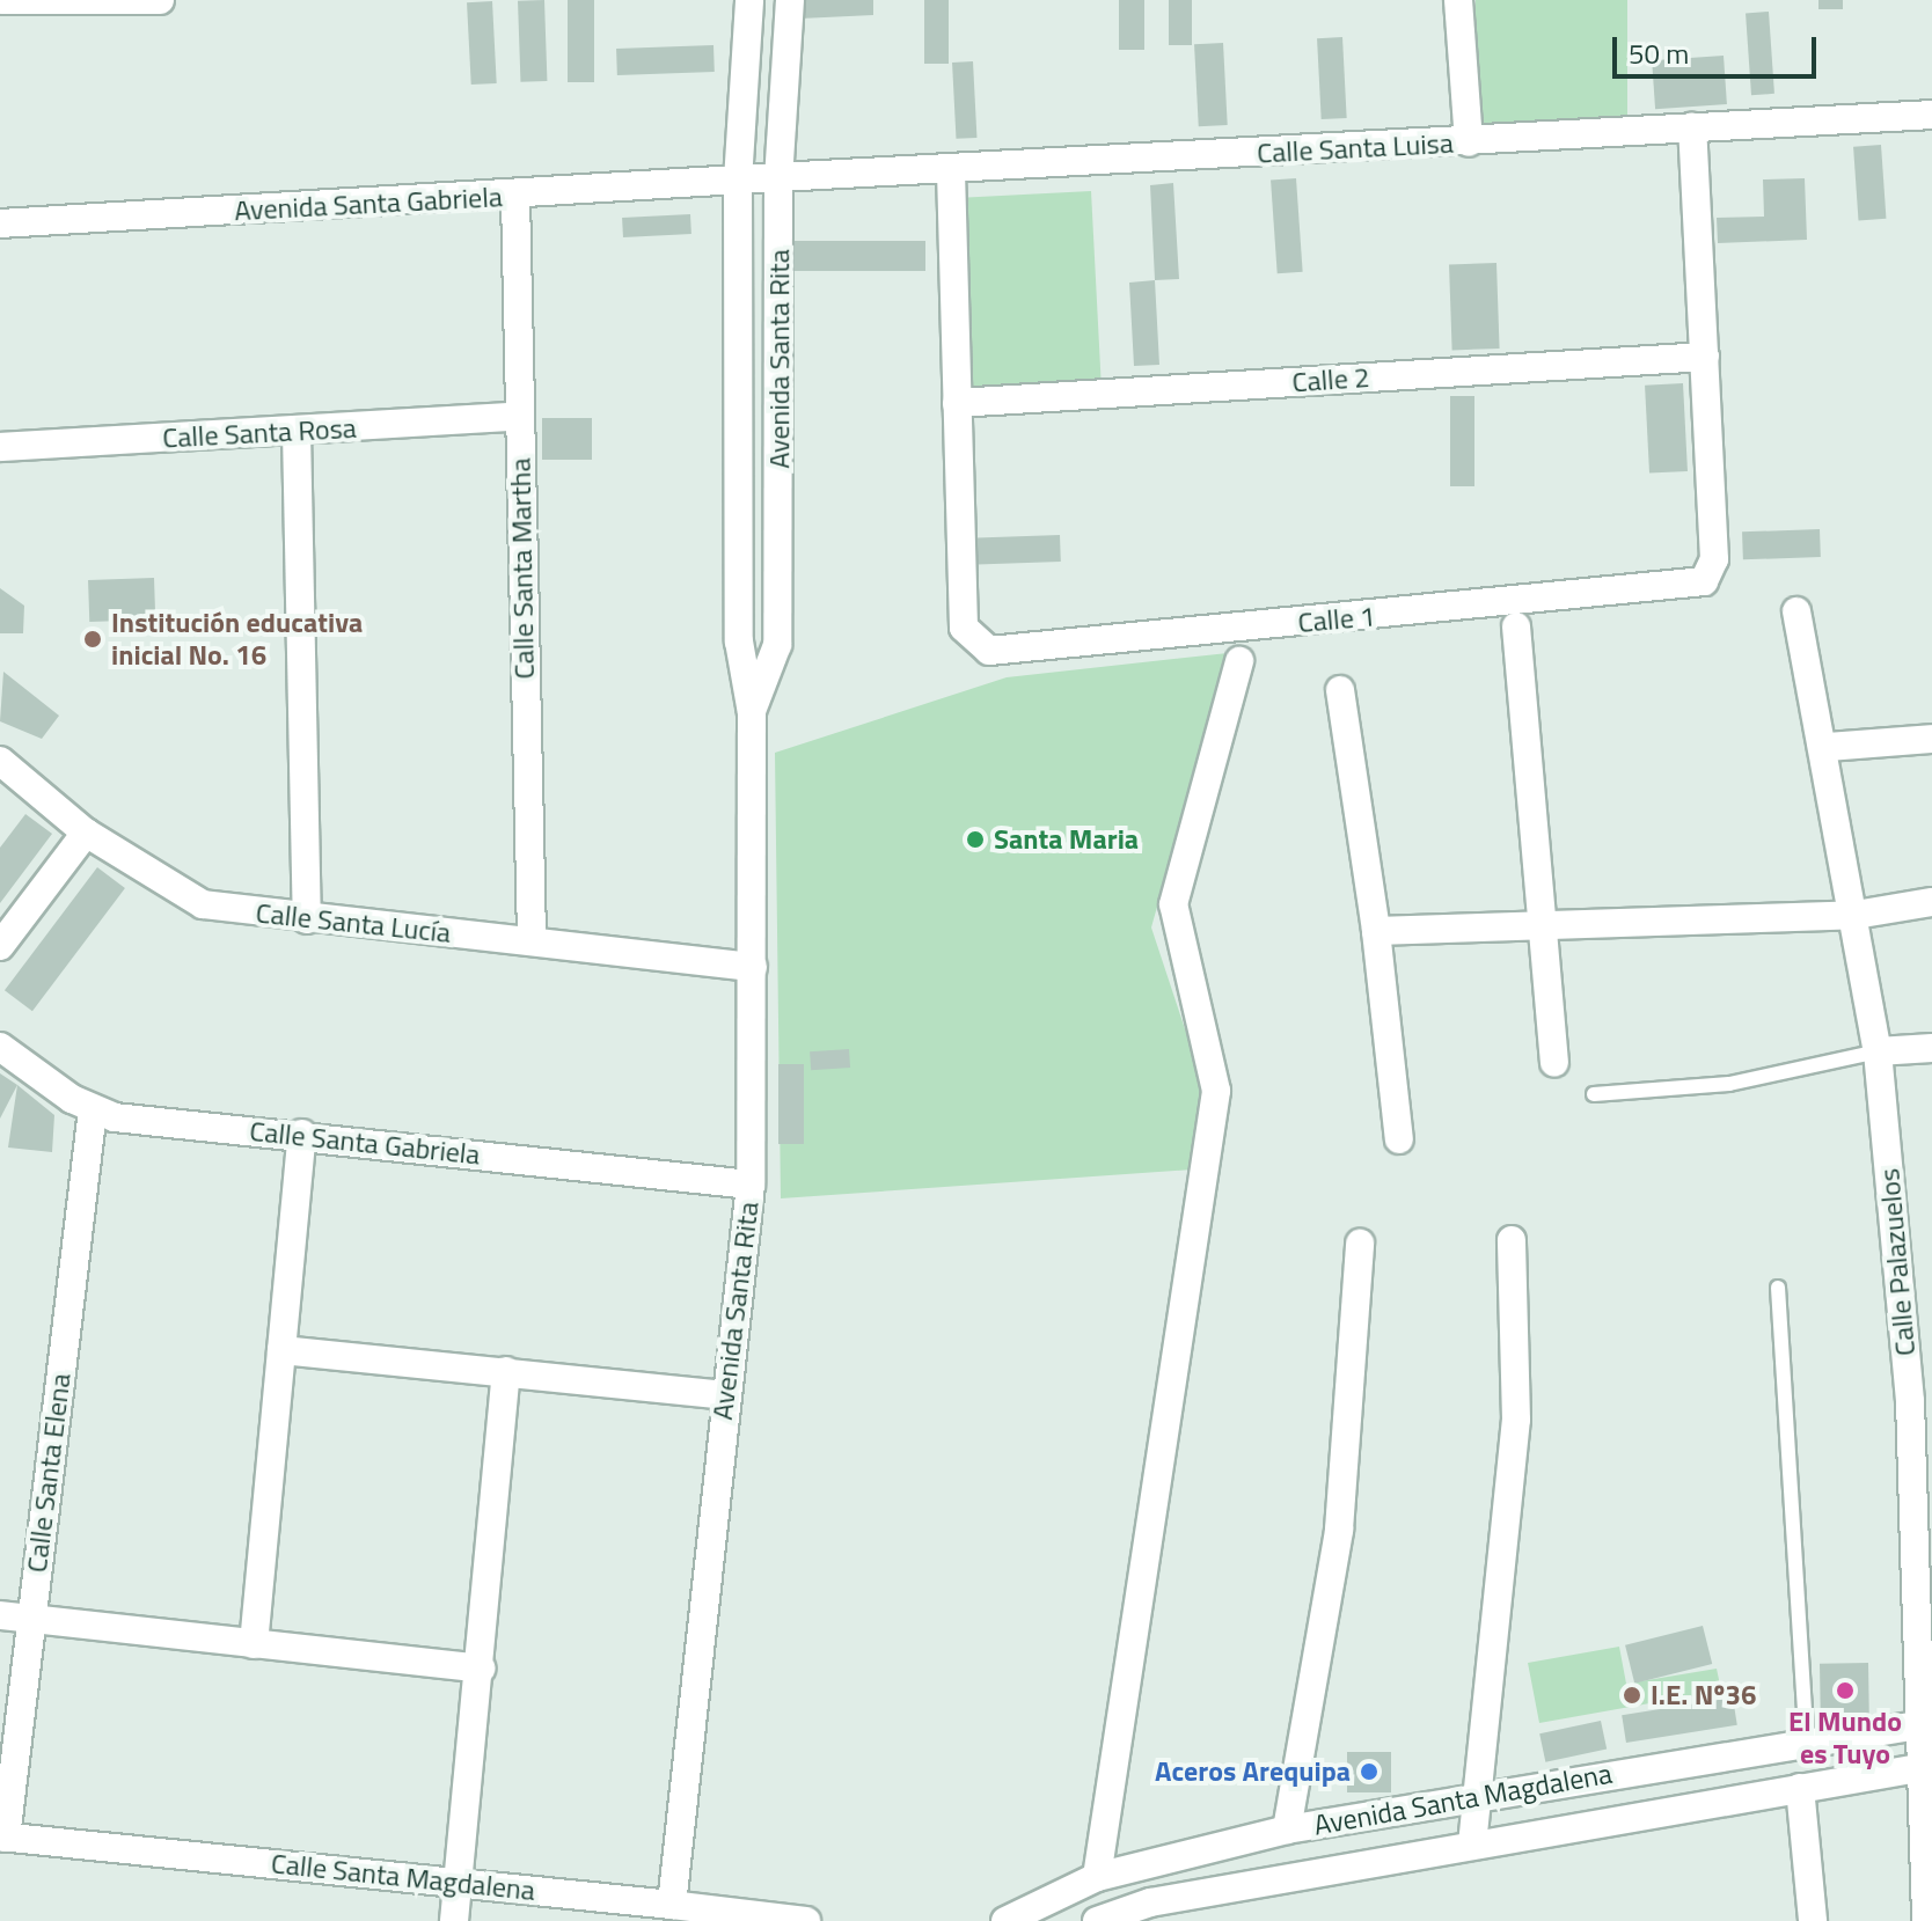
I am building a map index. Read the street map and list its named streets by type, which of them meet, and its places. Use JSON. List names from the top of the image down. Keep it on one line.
{"streets":{"street":["Calle Santa Luisa","Avenida Santa Gabriela","Avenida Santa Rita","Calle 2","Calle Santa Rosa","Calle Santa Martha","Calle 1","Calle Santa Lucía","Calle Santa Gabriela","Calle Palazuelos","Calle Santa Elena","Avenida Santa Magdalena","Calle Santa Magdalena"]},"crossings":[["Calle Santa Luisa","Avenida Santa Gabriela"],["Calle Santa Luisa","Avenida Santa Rita"],["Avenida Santa Gabriela","Avenida Santa Rita"],["Avenida Santa Gabriela","Calle Santa Martha"],["Avenida Santa Rita","Calle Santa Lucía"],["Avenida Santa Rita","Calle Santa Gabriela"],["Avenida Santa Rita","Calle Santa Magdalena"],["Calle 2","Calle 1"],["Calle Santa Rosa","Calle Santa Martha"],["Calle Santa Martha","Calle Santa Lucía"],["Calle Santa Gabriela","Calle Santa Elena"],["Calle Palazuelos","Avenida Santa Magdalena"],["Calle Santa Elena","Calle Santa Magdalena"]],"places":["Institución educativa inicial No. 16","Santa Maria","El Mundo es Tuyo","I.E. Nº36","Aceros Arequipa"],"scale_bar":"50 m"}
